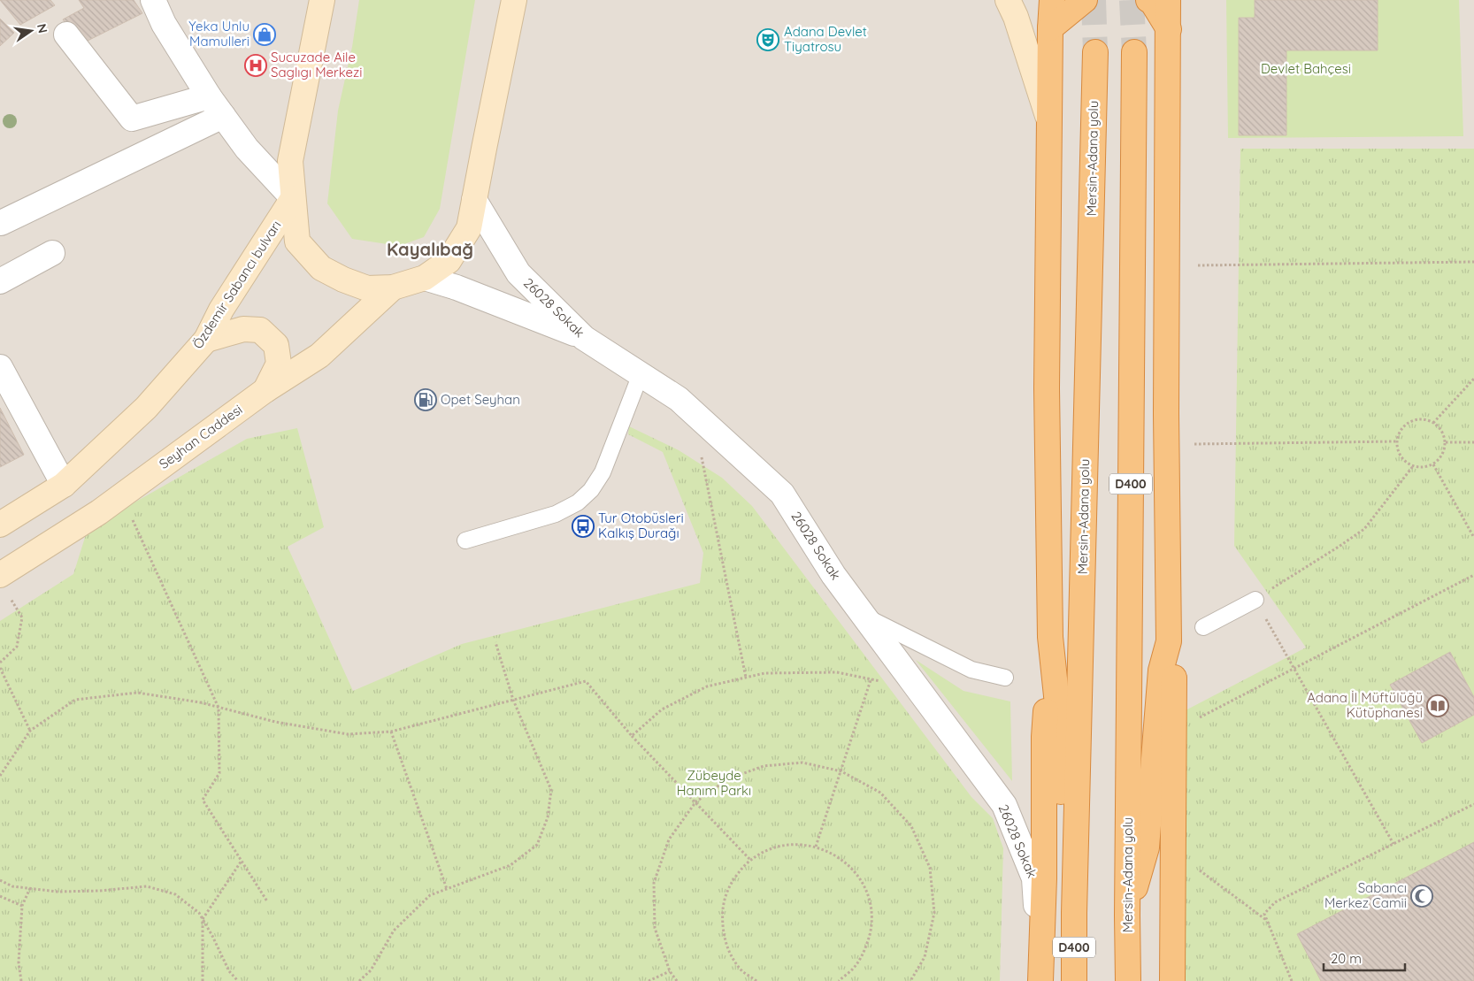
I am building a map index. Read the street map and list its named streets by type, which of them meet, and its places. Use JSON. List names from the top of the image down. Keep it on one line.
{"streets":{"highway":["Mersin-Adana yolu","D400"],"main road":["Özdemir Sabancı bulvarı","Seyhan Caddesi"],"street":["26028 Sokak"]},"districts":["Kayalıbağ"],"parks":["Devlet Bahçesi","Zübeyde Hanım Parkı"],"places":{"shop":["Yeka Unlu Mamulleri"],"theatre":["Adana Devlet Tiyatrosu"],"hospital":["Sucuzade Aile Saglıgı Merkezi"],"fuel station":["Opet Seyhan"],"bus stop":["Tur Otobüsleri Kalkış Durağı"],"library":["Adana İl Müftülüğü Kütüphanesi"],"mosque":["Sabancı Merkez Camii"]},"scale_bar":"20 m","north":"right"}
